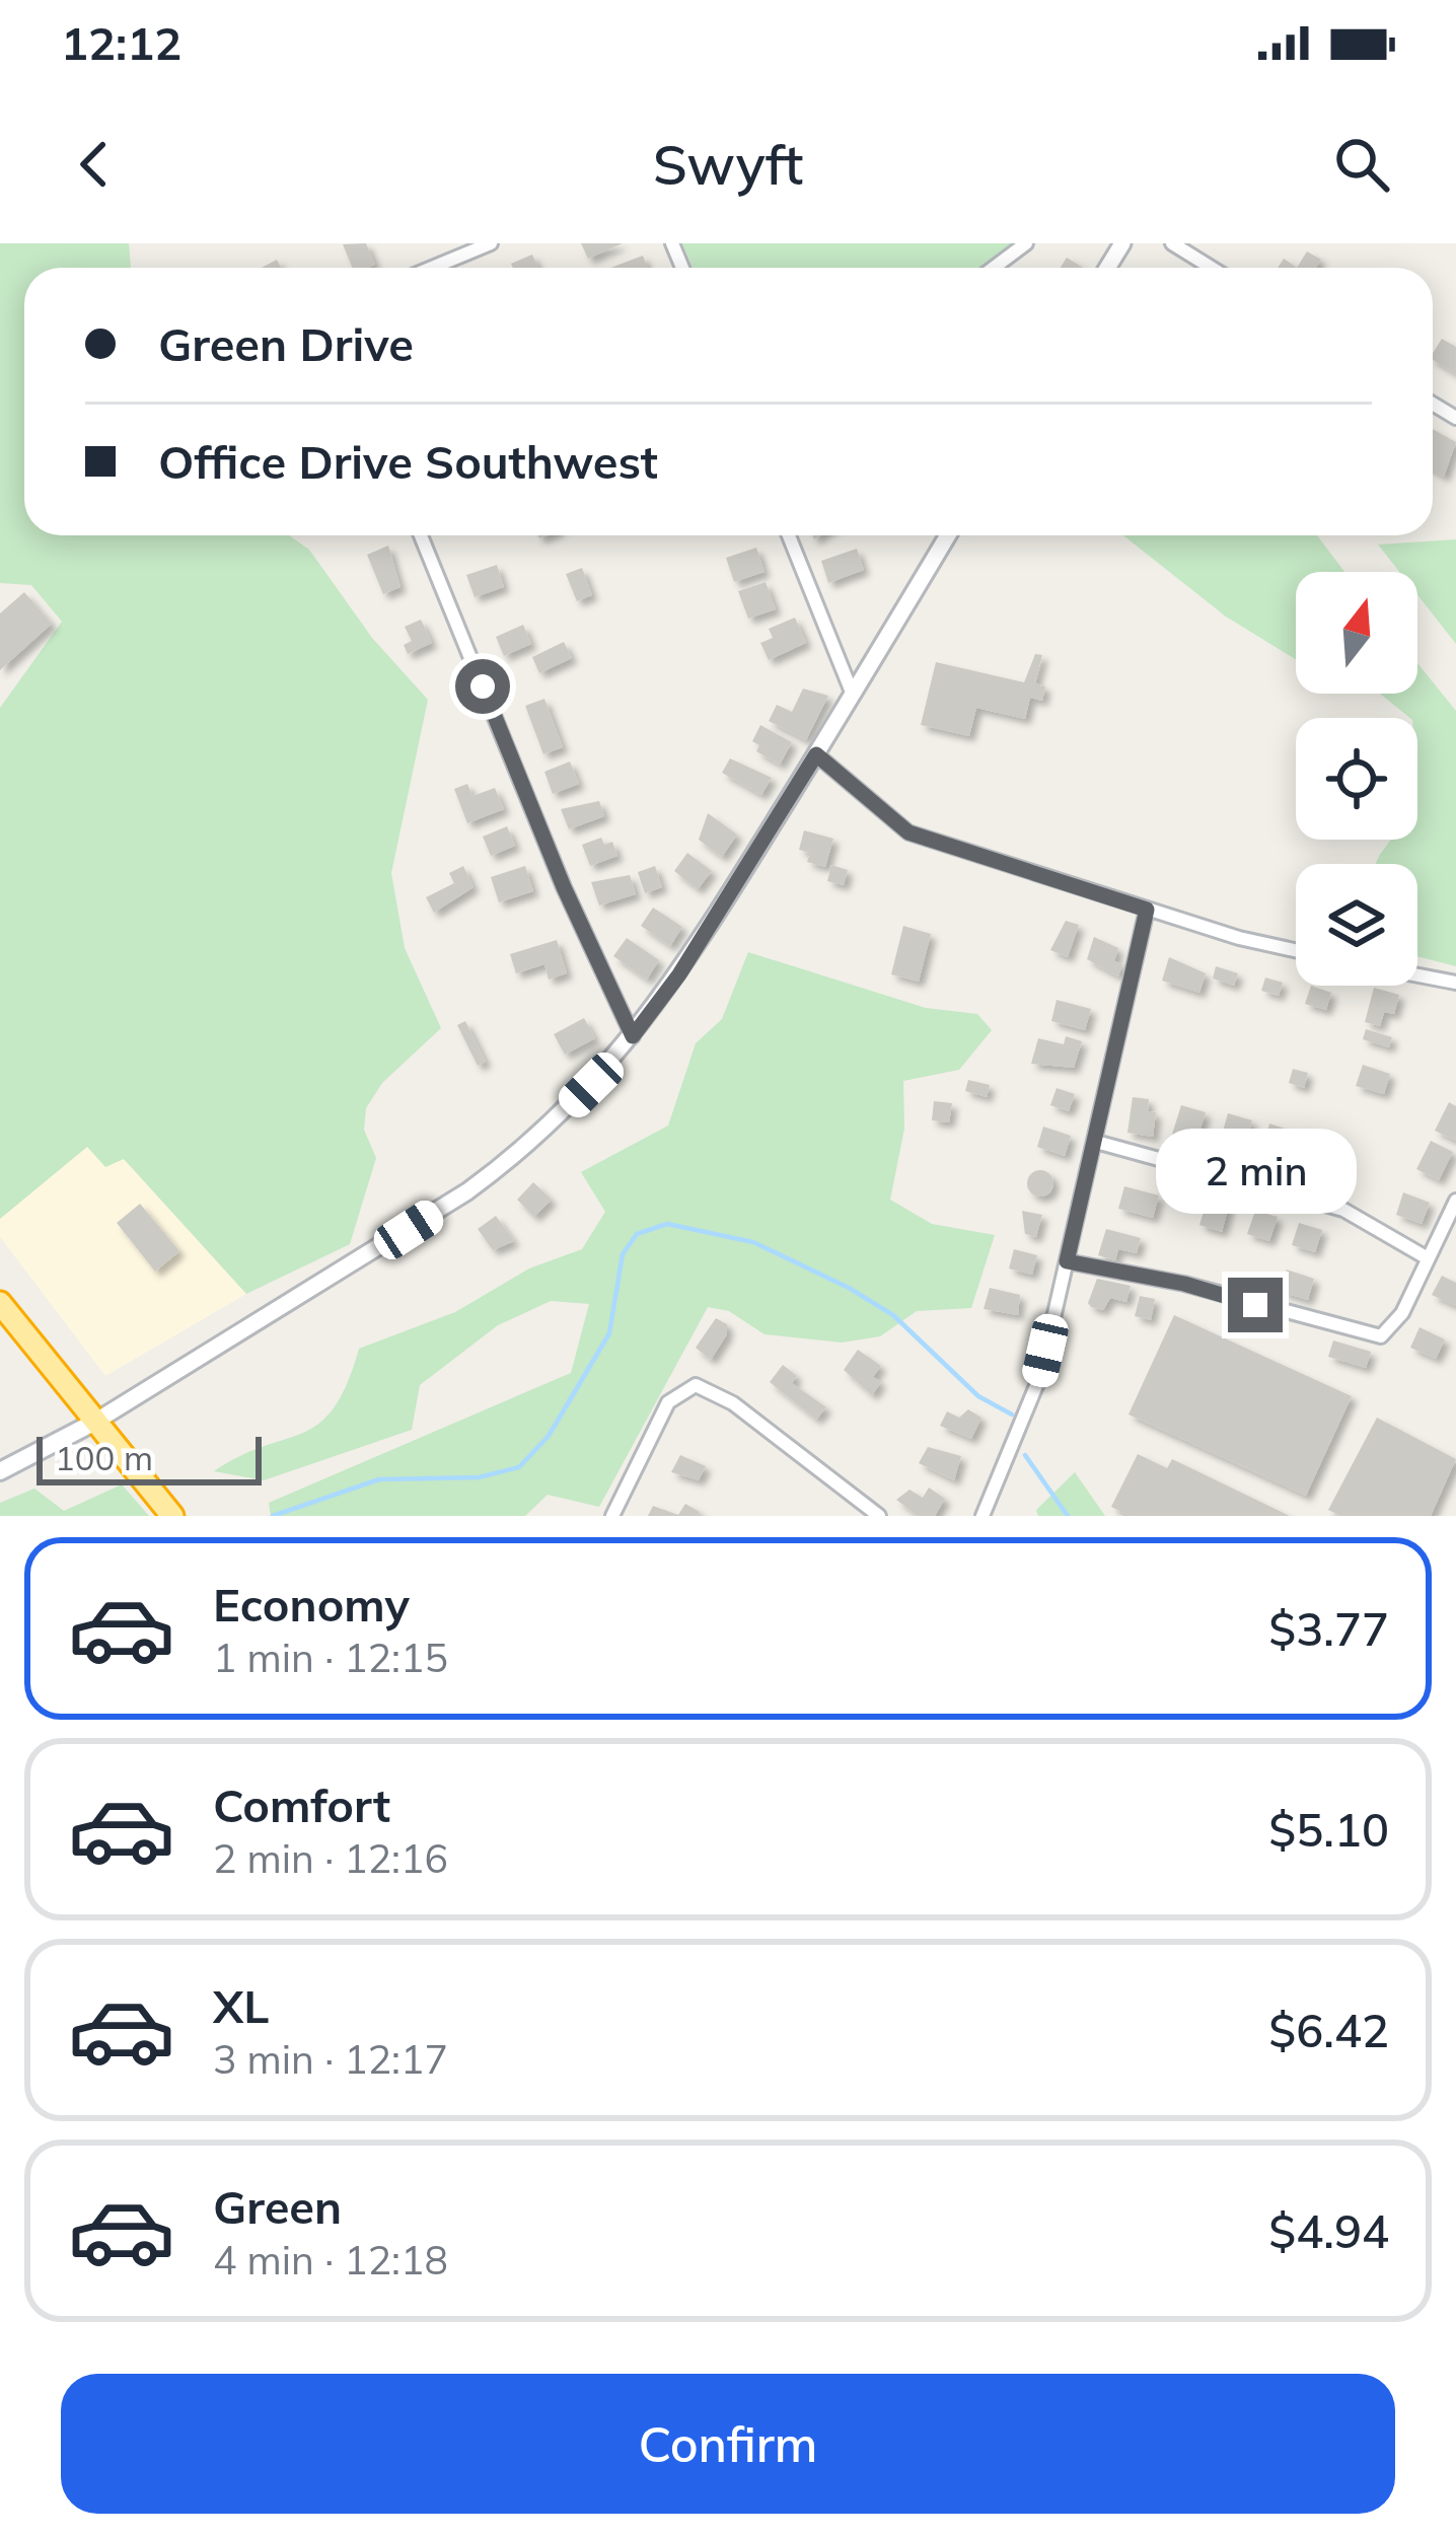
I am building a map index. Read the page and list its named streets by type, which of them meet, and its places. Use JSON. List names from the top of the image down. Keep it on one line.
{"scale_bar":"100 m","north":"top","page":{"status":"12:12","header":"Swyft","banner":["Green Drive","Office Drive Southwest"],"bubble":"2 min","scale":"100 m","list":[{"name":"Economy","note":"1 min · 12:15","value":"$3.77"},{"name":"Comfort","note":"2 min · 12:16","value":"$5.10"},{"name":"XL","note":"3 min · 12:17","value":"$6.42"},{"name":"Green","note":"4 min · 12:18","value":"$4.94"}],"buttons":"Confirm"}}
